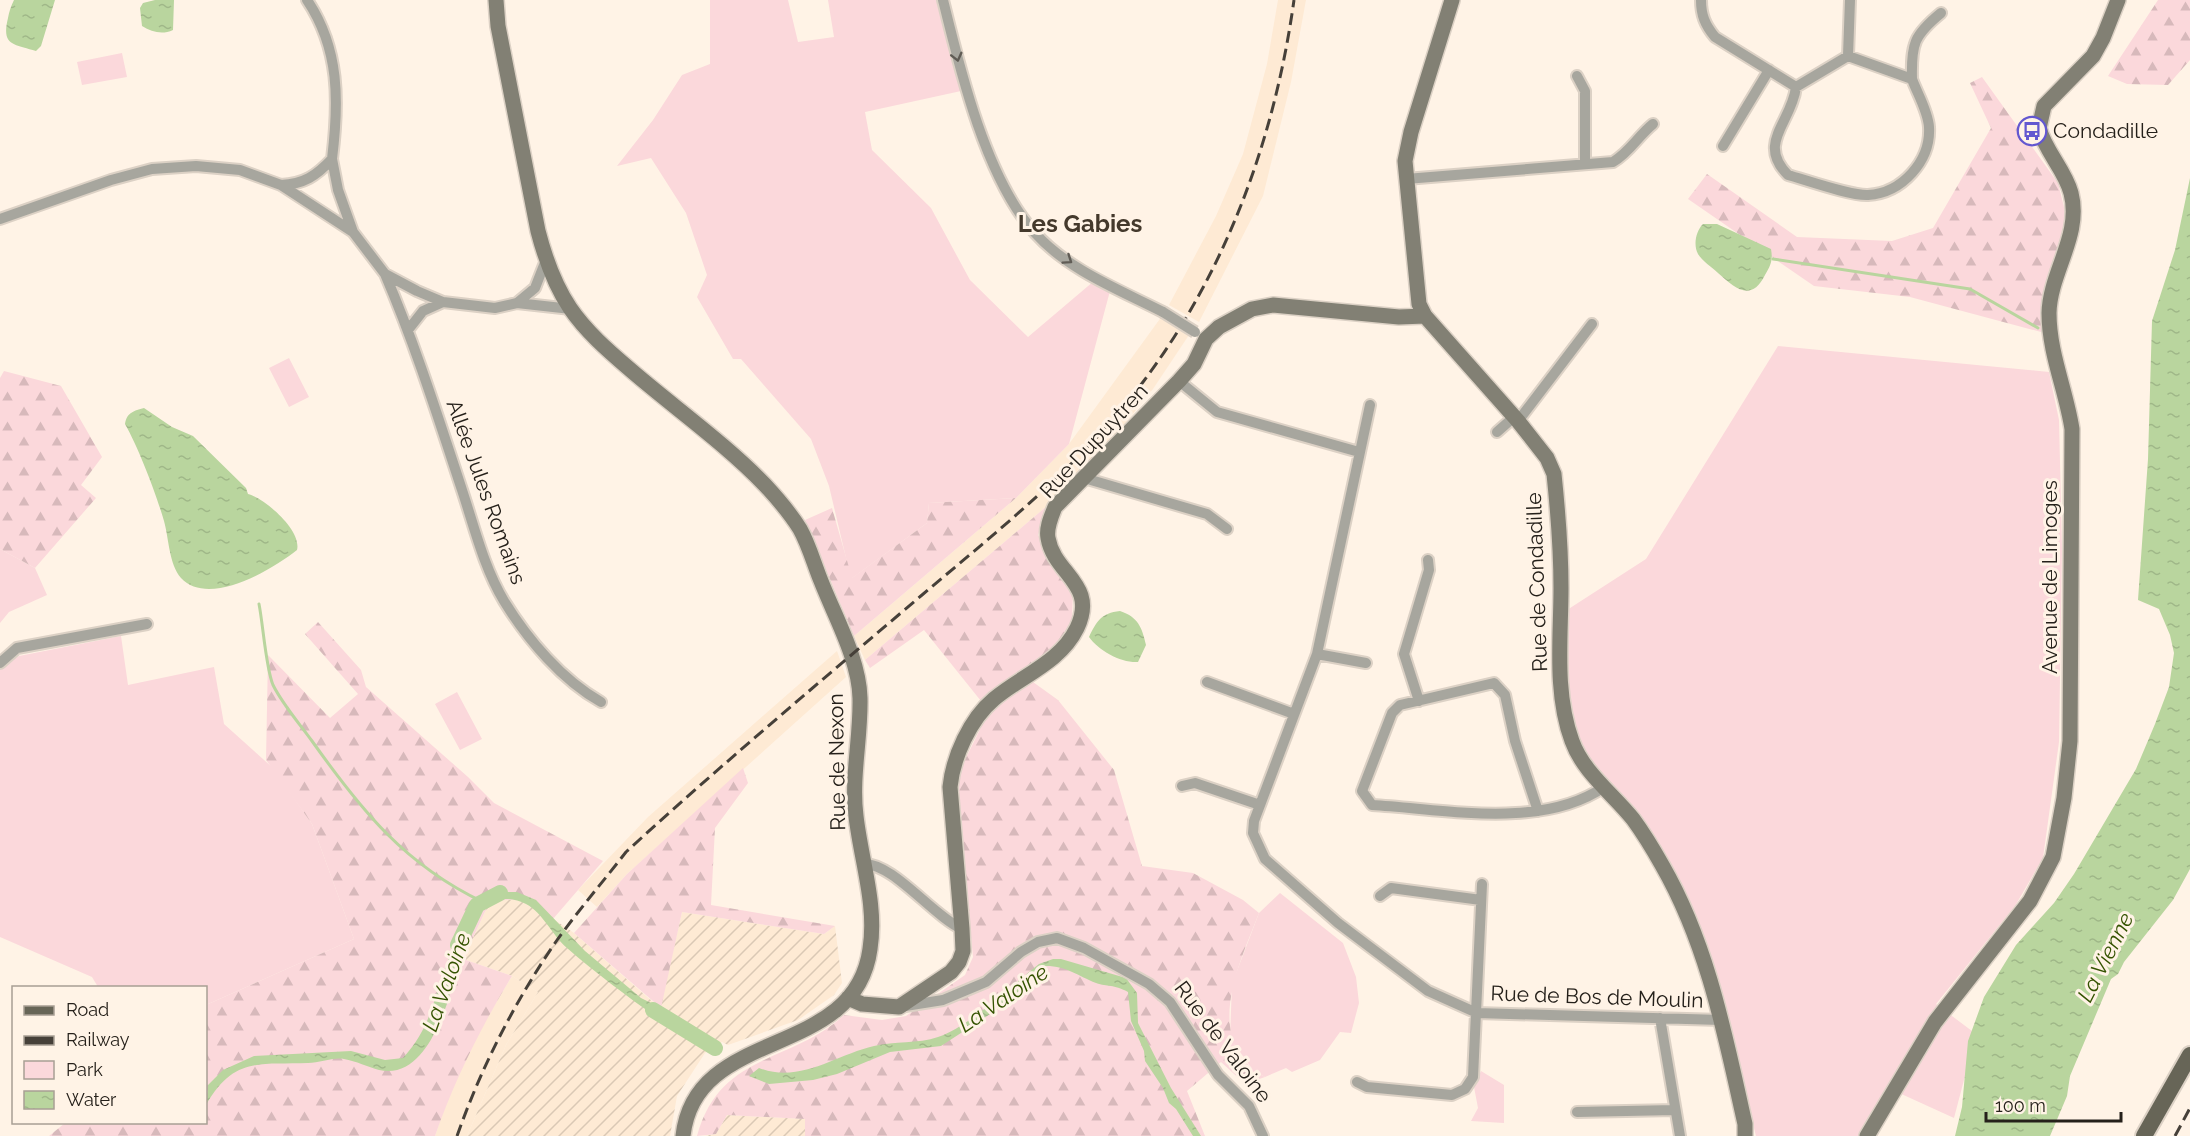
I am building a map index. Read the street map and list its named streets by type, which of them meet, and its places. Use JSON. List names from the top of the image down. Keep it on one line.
{"streets":{"main road":["Rue Dupuytren","Avenue de Limoges","Rue de Condadille","Rue de Nexon","Rue de Valoine"],"street":["Allée Jules Romains","Rue de Bos de Moulin"]},"crossings":[["Rue Dupuytren","Rue de Condadille"],["Rue Dupuytren","Rue de Valoine"],["Rue de Condadille","Rue de Bos de Moulin"],["Rue de Nexon","Rue de Valoine"]],"districts":["Les Gabies"],"water":["La Vienne","La Valoine"],"places":{"bus stop":["Condadille"]},"legend":["Road","Railway","Park","Water"],"scale_bar":"100 m"}
